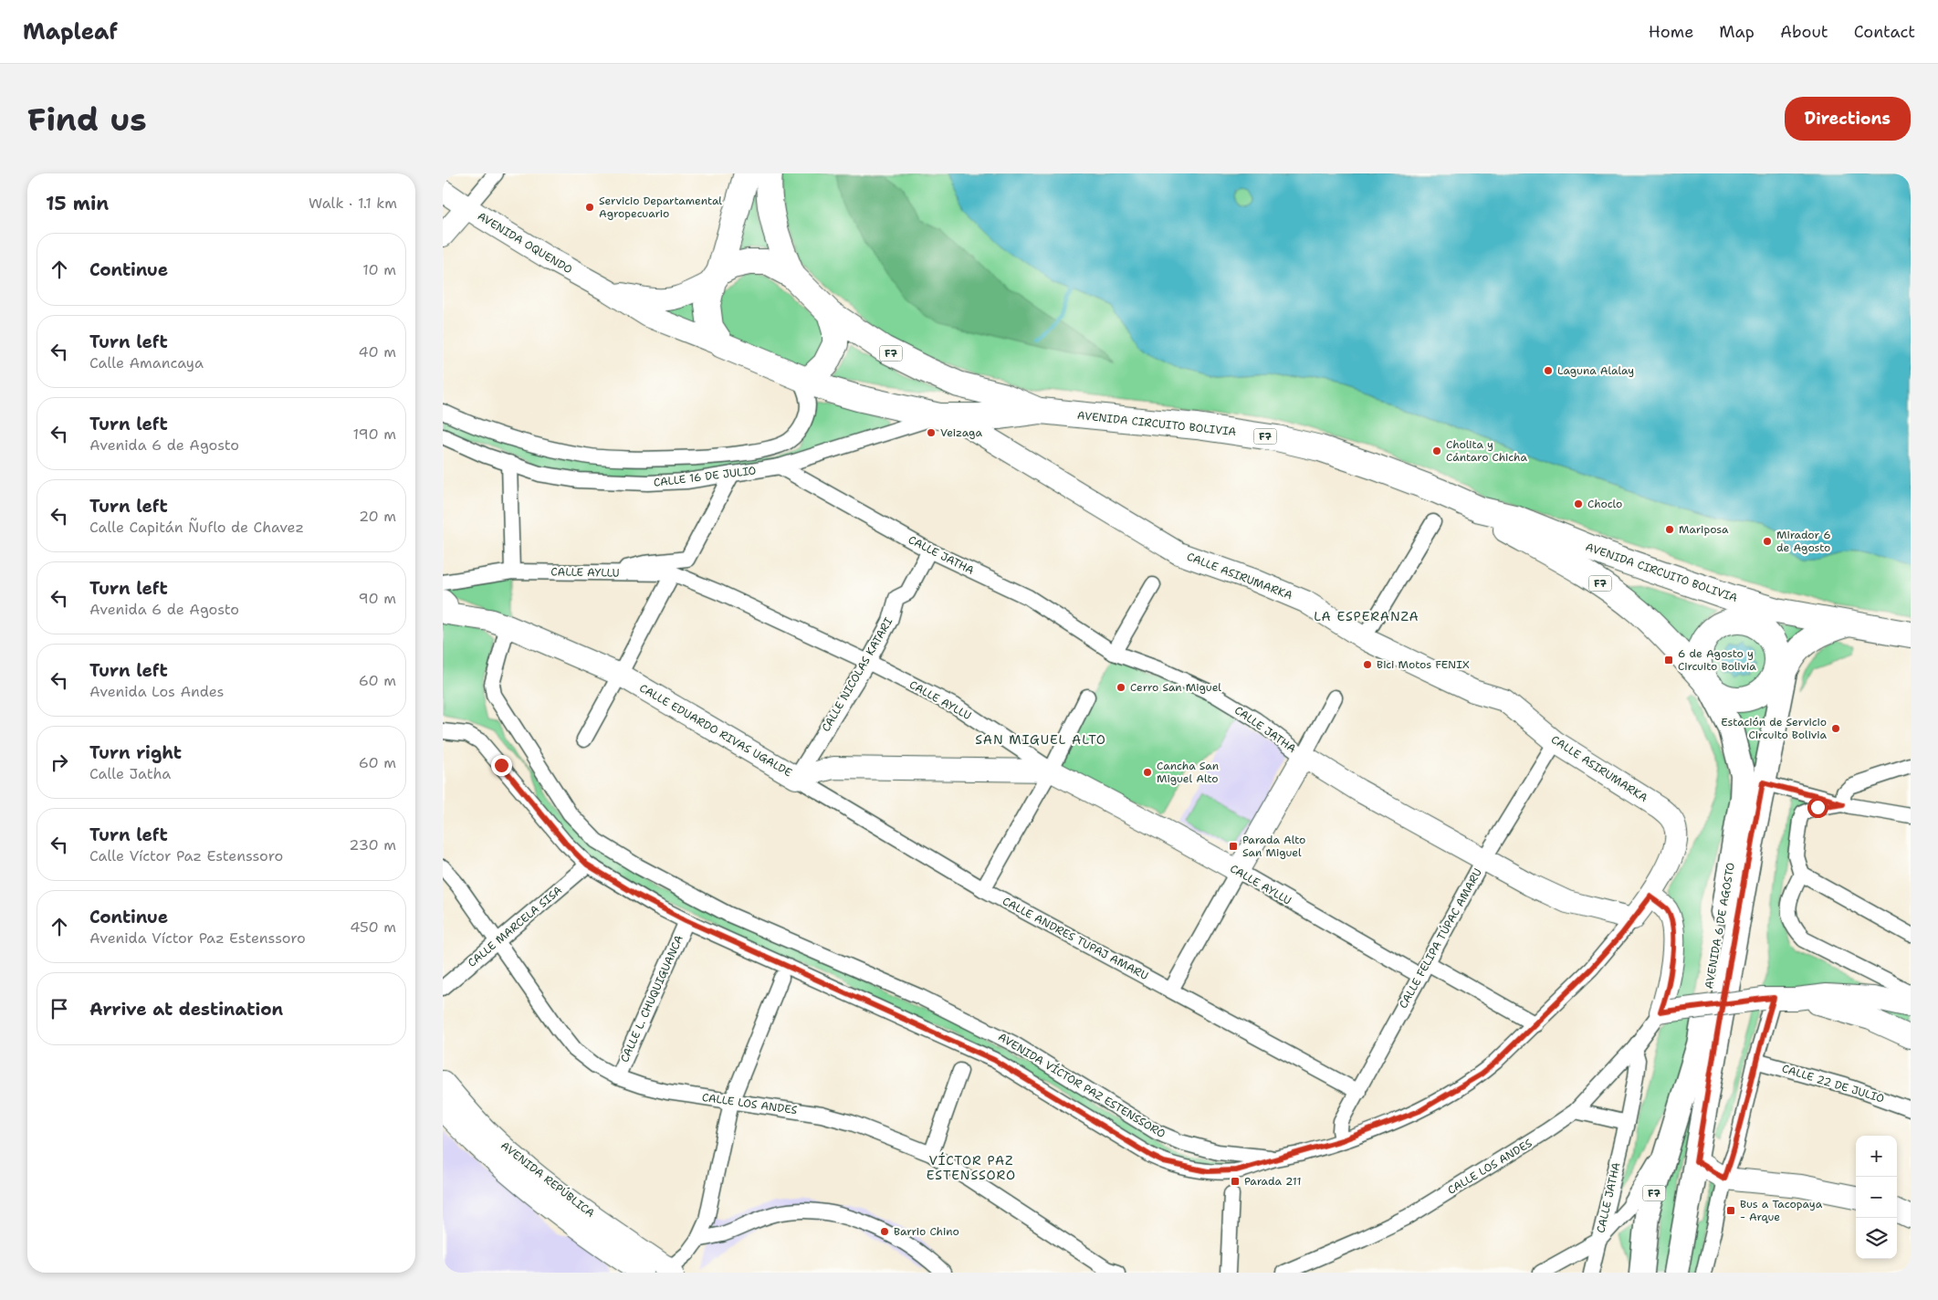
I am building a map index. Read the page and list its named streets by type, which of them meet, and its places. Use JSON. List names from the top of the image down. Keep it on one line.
{"streets":{"highway":["F7","AVENIDA CIRCUITO BOLIVIA"],"main road":["AVENIDA 6 DE AGOSTO"],"street":["AVENIDA OQUENDO","CALLE 16 DE JULIO","CALLE JATHA","CALLE AYLLU","CALLE ASIRUMARKA","CALLE NICOLAS KATARI","CALLE EDUARDO RIVAS UGALDE","CALLE MARCELA SISA","CALLE ANDRES TUPAJ AMARU","CALLE FELIPA TÚPAC AMARU","CALLE L. CHUQUIGUANCA","CALLE 22 DE JULIO","AVENIDA VÍCTOR PAZ ESTENSSORO","CALLE LOS ANDES","AVENIDA REPÚBLICA"]},"crossings":[["AVENIDA OQUENDO","F7"],["AVENIDA OQUENDO","AVENIDA CIRCUITO BOLIVIA"],["AVENIDA OQUENDO","CALLE 16 DE JULIO"],["F7","AVENIDA CIRCUITO BOLIVIA"],["F7","CALLE 16 DE JULIO"],["F7","AVENIDA 6 DE AGOSTO"],["AVENIDA CIRCUITO BOLIVIA","CALLE 16 DE JULIO"],["AVENIDA CIRCUITO BOLIVIA","CALLE ASIRUMARKA"],["AVENIDA CIRCUITO BOLIVIA","AVENIDA 6 DE AGOSTO"],["CALLE 16 DE JULIO","CALLE JATHA"],["CALLE 16 DE JULIO","CALLE ASIRUMARKA"],["CALLE JATHA","CALLE NICOLAS KATARI"],["CALLE JATHA","CALLE FELIPA TÚPAC AMARU"],["CALLE JATHA","CALLE LOS ANDES"],["CALLE AYLLU","CALLE NICOLAS KATARI"],["CALLE AYLLU","CALLE EDUARDO RIVAS UGALDE"],["CALLE AYLLU","CALLE FELIPA TÚPAC AMARU"],["CALLE ASIRUMARKA","CALLE FELIPA TÚPAC AMARU"],["CALLE NICOLAS KATARI","CALLE EDUARDO RIVAS UGALDE"],["CALLE NICOLAS KATARI","CALLE ANDRES TUPAJ AMARU"],["CALLE EDUARDO RIVAS UGALDE","CALLE ANDRES TUPAJ AMARU"],["CALLE EDUARDO RIVAS UGALDE","AVENIDA VÍCTOR PAZ ESTENSSORO"],["CALLE MARCELA SISA","AVENIDA VÍCTOR PAZ ESTENSSORO"],["CALLE MARCELA SISA","CALLE LOS ANDES"],["CALLE ANDRES TUPAJ AMARU","CALLE FELIPA TÚPAC AMARU"],["CALLE L. CHUQUIGUANCA","AVENIDA VÍCTOR PAZ ESTENSSORO"],["CALLE L. CHUQUIGUANCA","CALLE LOS ANDES"]],"districts":["LA ESPERANZA","SAN MIGUEL ALTO","VÍCTOR PAZ ESTENSSORO"],"places":{"other":["Servicio Departamental Agropecuario","Laguna Alalay","Veizaga","Cholita y Cántaro Chicha","Choclo","Mariposa","Mirador 6 de Agosto","Bici Motos FENIX","Cerro San Miguel","Estación de Servicio Circuito Bolivia","Cancha San Miguel Alto","Barrio Chino"],"transit":["6 de Agosto y Circuito Bolivia","Parada Alto San Miguel","Parada 211","Bus a Tacopaya - Arque"]},"page":{"header":"Mapleaf","nav":["Home","Map","About","Contact"],"buttons":"Directions","title":"Find us","heading":["15 min","Walk · 1.1 km"],"list":[["Continue","10 m"],["Turn left","Calle Amancaya","40 m"],["Turn left","Avenida 6 de Agosto","190 m"],["Turn left","Calle Capitán Ñuflo de Chavez","20 m"],["Turn left","Avenida 6 de Agosto","90 m"],["Turn left","Avenida Los Andes","60 m"],["Turn right","Calle Jatha","60 m"],["Turn left","Calle Víctor Paz Estenssoro","230 m"],["Continue","Avenida Víctor Paz Estenssoro","450 m"],"Arrive at destination"],"map_buttons":["+","−"]}}
